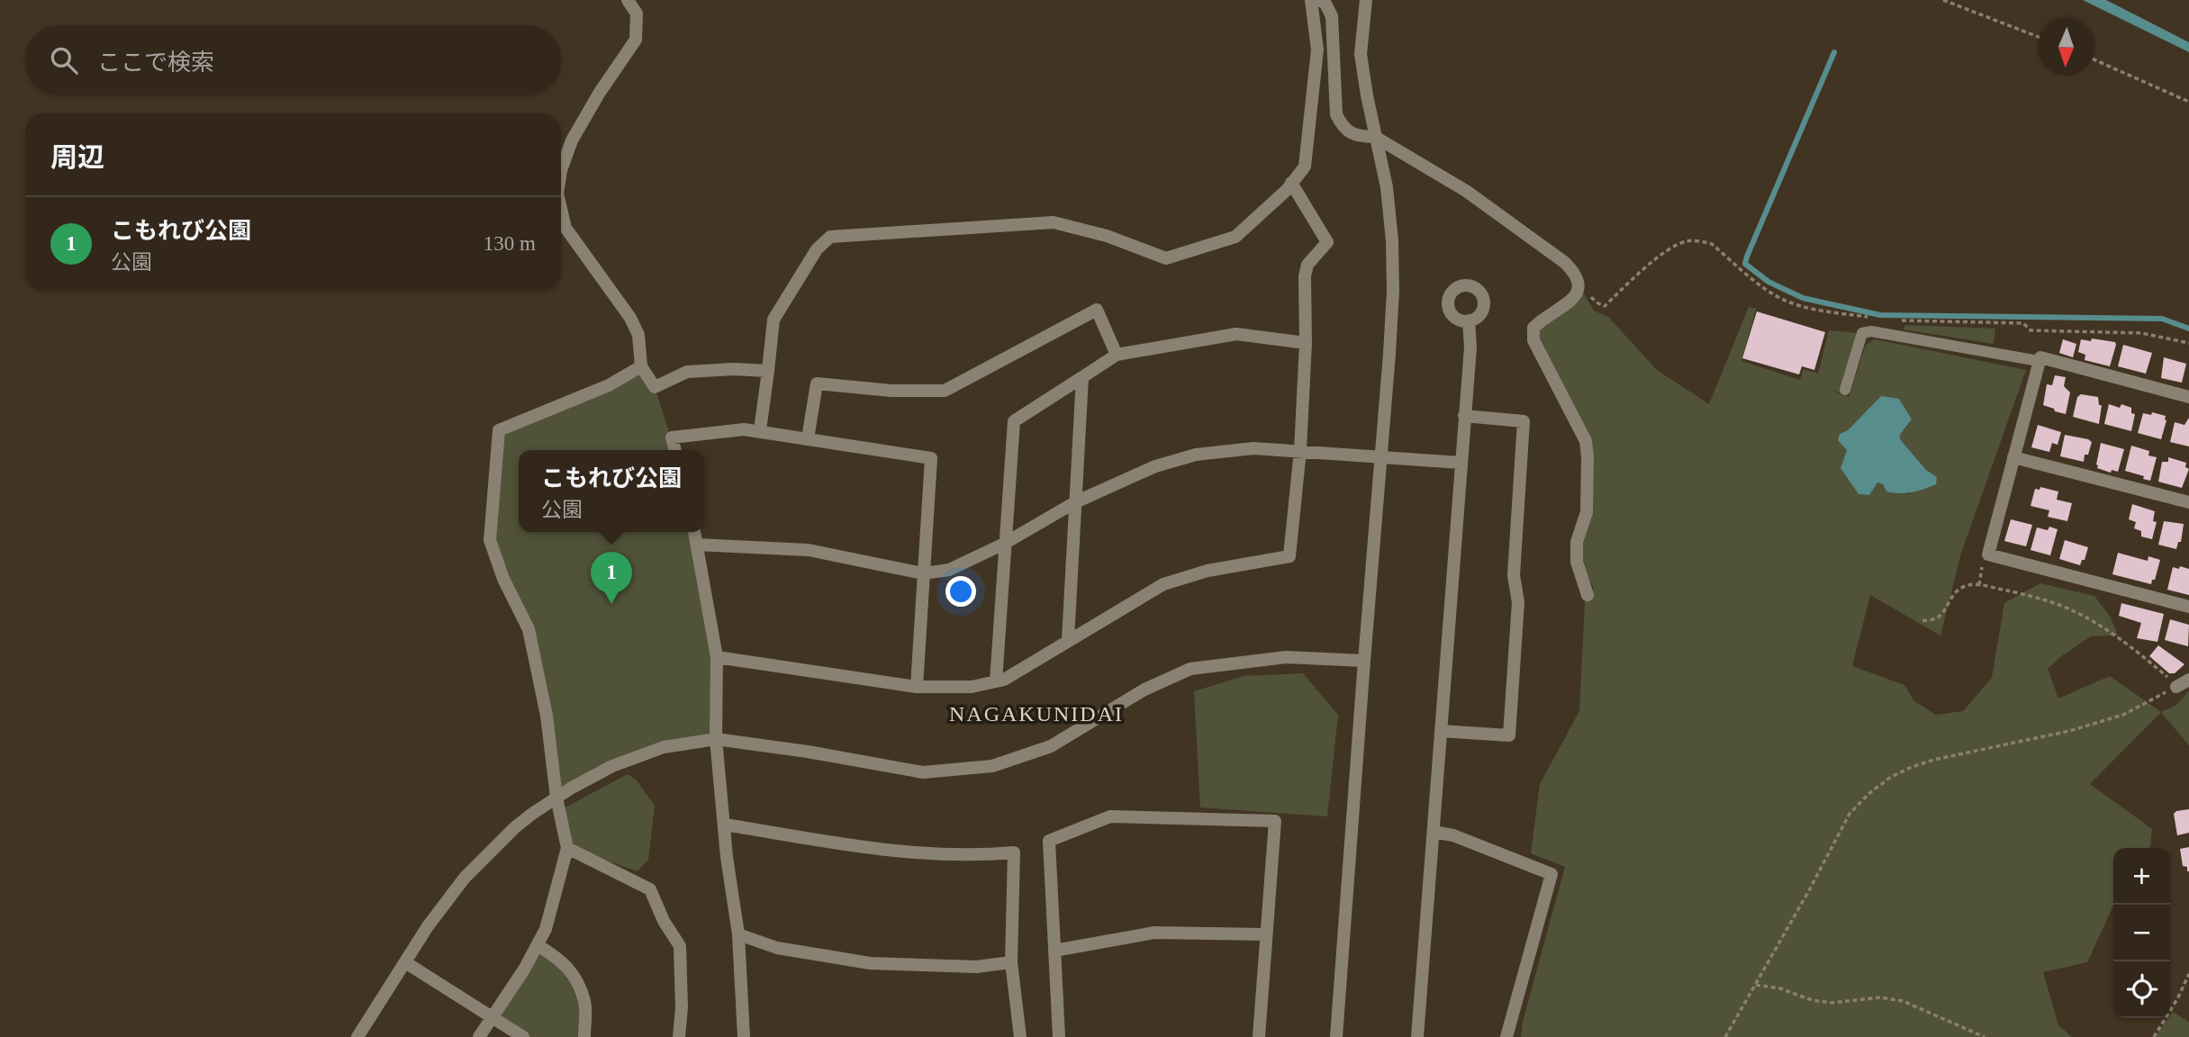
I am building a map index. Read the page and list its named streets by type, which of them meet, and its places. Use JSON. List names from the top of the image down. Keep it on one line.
{"districts":["NAGAKUNIDAI"],"north":"bottom","page":{"search":"ここで検索","heading":"周辺","list":[{"mark":"1","name":"こもれび公園","note":"公園","value":"130 m"}],"popup":["こもれび公園","公園"],"pins":"1","map_buttons":["+","−"]}}
